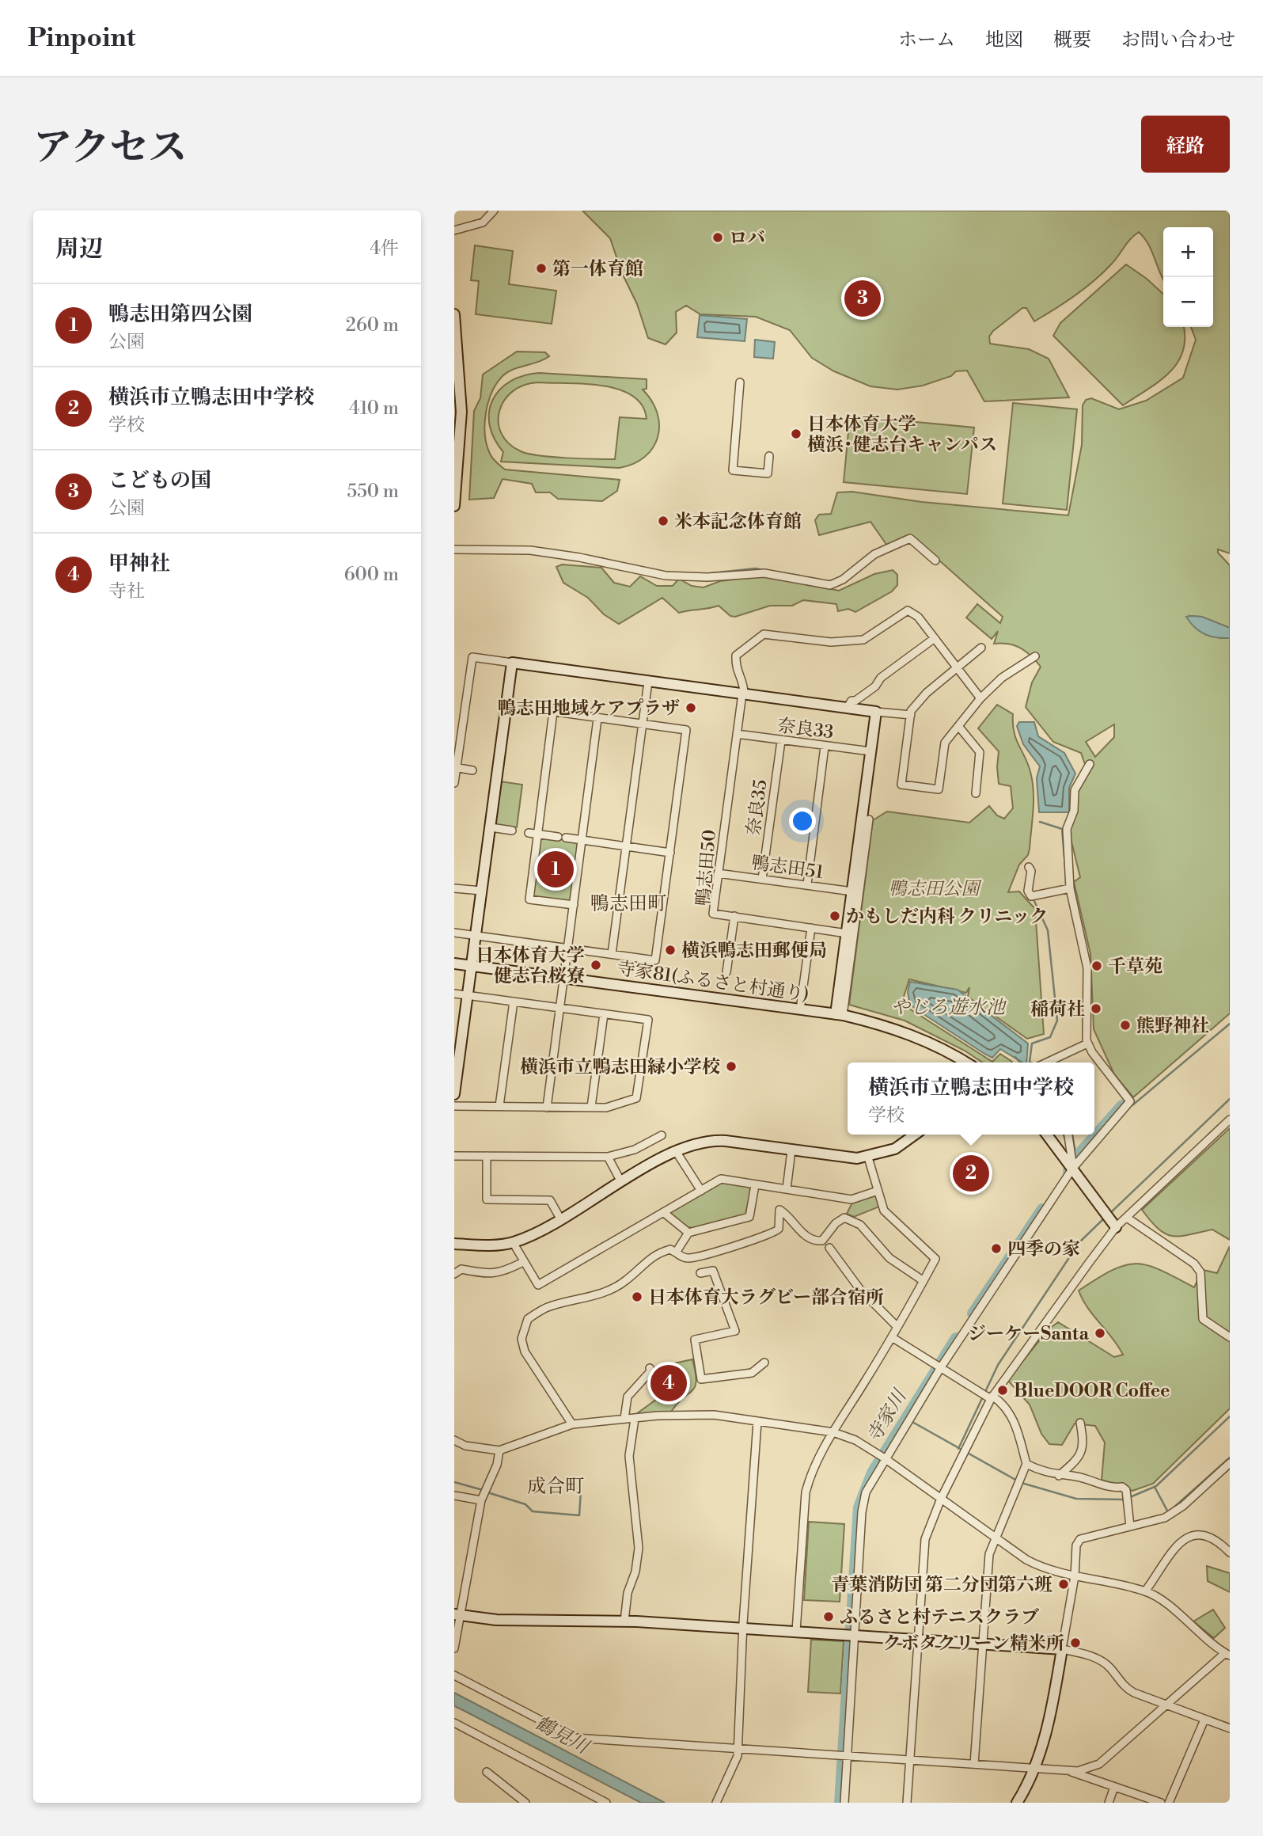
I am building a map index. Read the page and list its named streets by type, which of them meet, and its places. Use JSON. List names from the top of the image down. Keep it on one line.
{"streets":{"street":["奈良33","奈良35","鴨志田51","鴨志田50","寺家81(ふるさと村通り)"]},"crossings":[["奈良33","奈良35"],["奈良33","鴨志田50"],["奈良35","鴨志田51"],["鴨志田51","鴨志田50"]],"districts":["鴨志田町","成合町"],"water":["やじろ遊水池","寺家川","鶴見川"],"parks":["鴨志田公園"],"places":["ロバ","第一体育館","日本体育大学 横浜･健志台キャンパス","米本記念体育館","鴨志田地域ケアプラザ","かもしだ内科 クリニック","横浜鴨志田郵便局","日本体育大学 健志台桜寮","千草苑","稲荷社","熊野神社","横浜市立鴨志田緑小学校","四季の家","日本体育大ラグビー部合宿所","ジーケーSanta","BlueDOOR Coffee","青葉消防団 第二分団第六班","ふるさと村テニスクラブ","クボタクリーン精米所"],"page":{"header":"Pinpoint","nav":["ホーム","地図","概要","お問い合わせ"],"title":"アクセス","buttons":"経路","heading":["周辺","4件"],"map_buttons":["+","−"],"pins":["3","1","2","4"],"list":[{"mark":"1","name":"鴨志田第四公園","note":"公園","value":"260 m"},{"mark":"2","name":"横浜市立鴨志田中学校","note":"学校","value":"410 m"},{"mark":"3","name":"こどもの国","note":"公園","value":"550 m"},{"mark":"4","name":"甲神社","note":"寺社","value":"600 m"}],"popup":["横浜市立鴨志田中学校","学校"]}}
